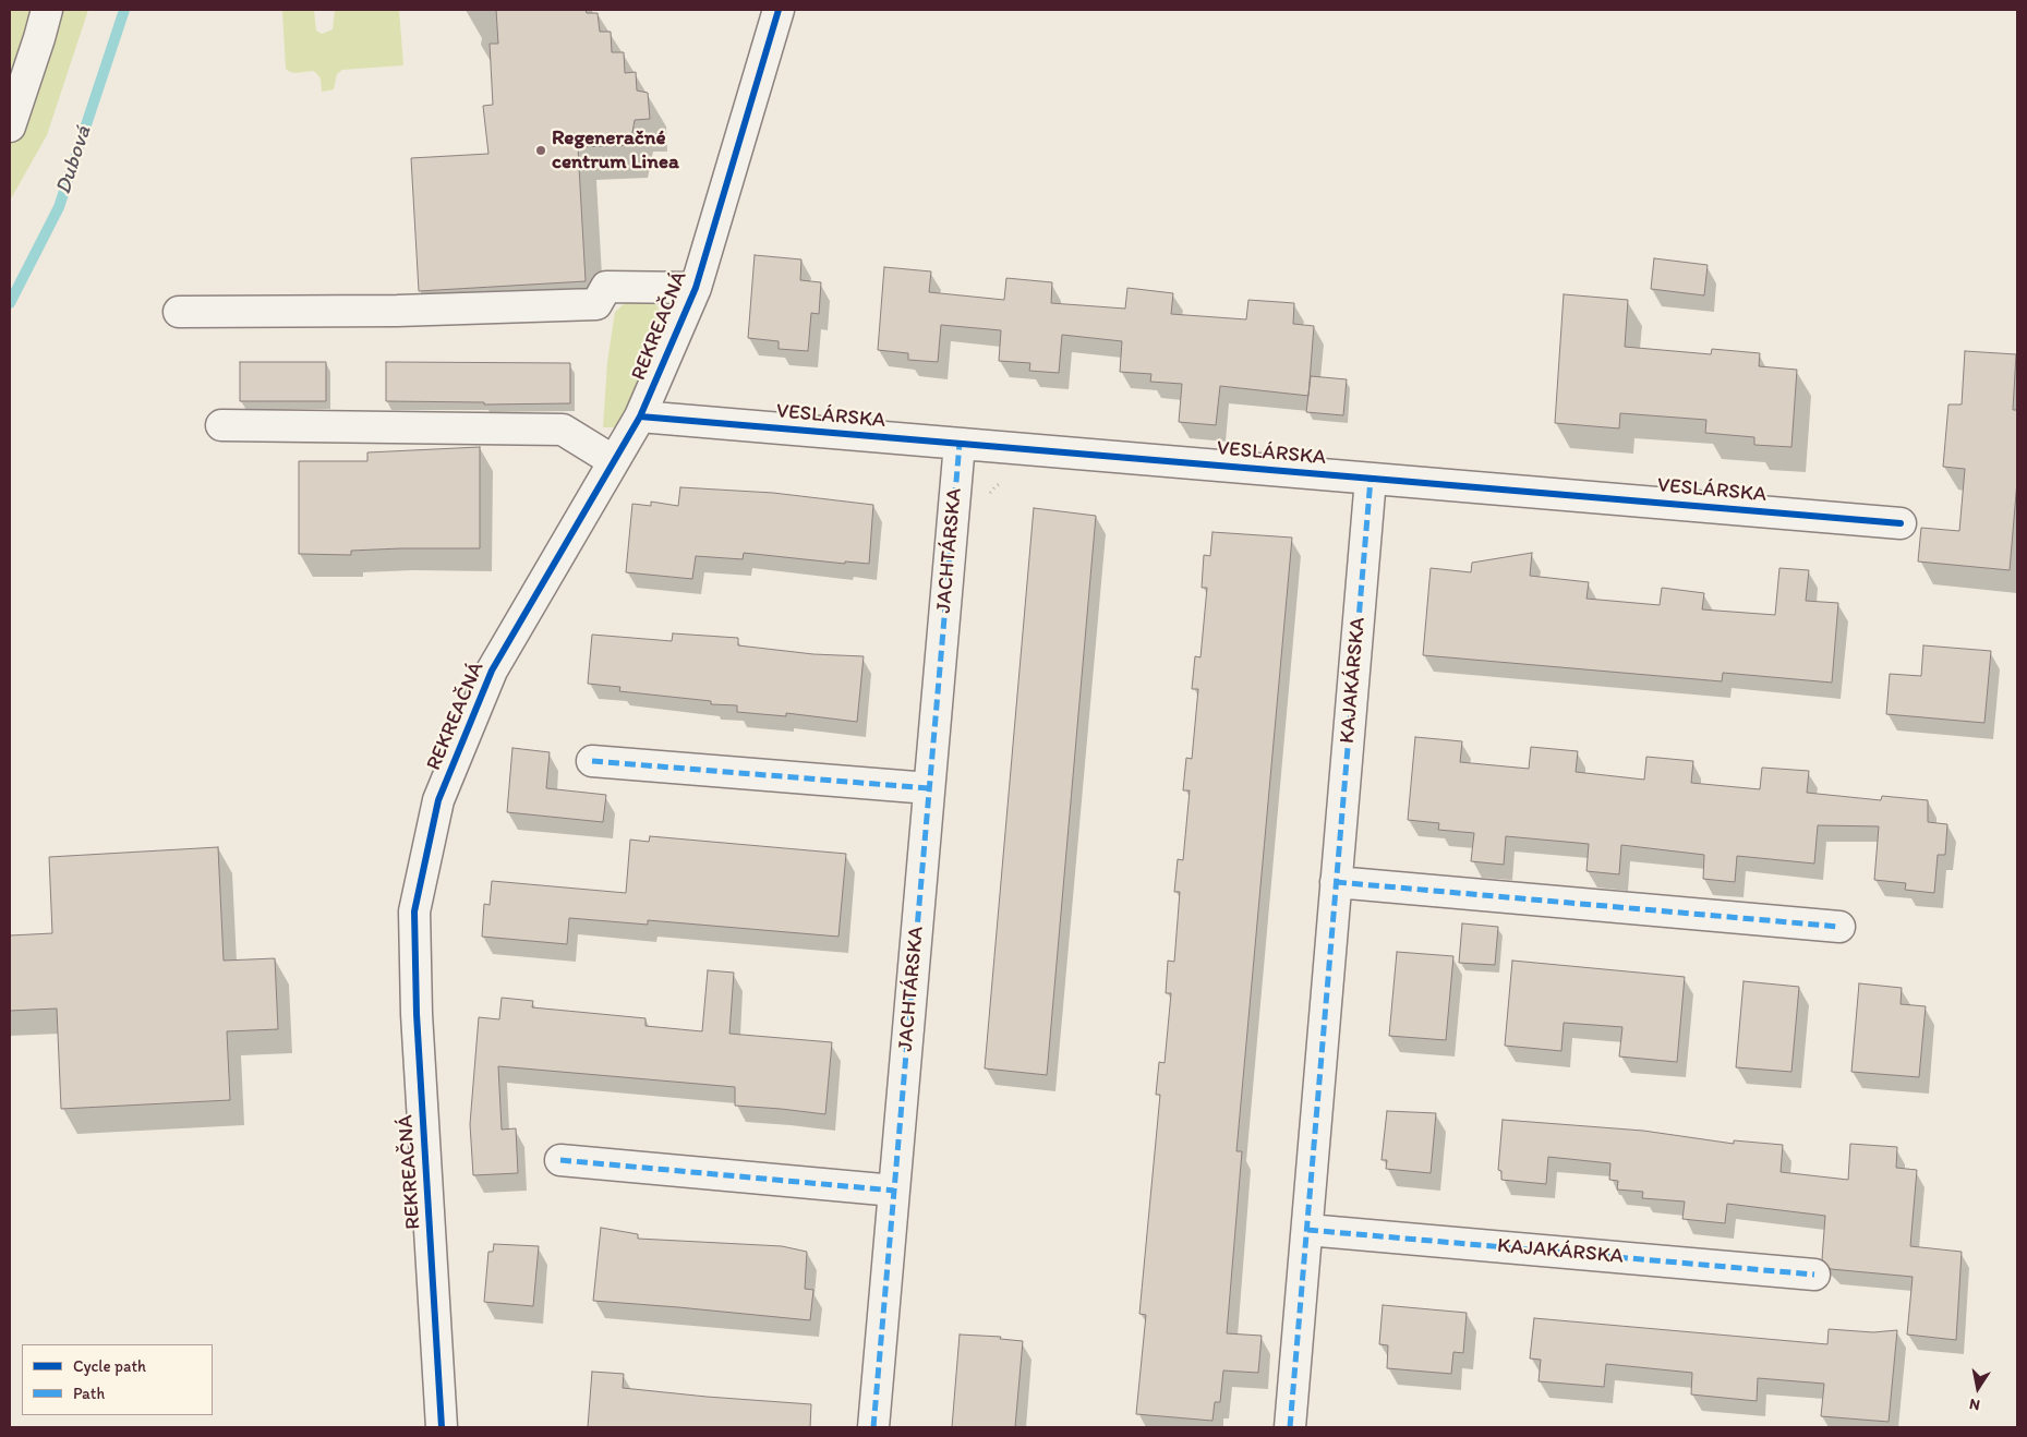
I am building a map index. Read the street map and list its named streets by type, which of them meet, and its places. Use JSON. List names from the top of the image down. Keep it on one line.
{"streets":{"street":["REKREAČNÁ","VESLÁRSKA","JACHTÁRSKA","KAJAKÁRSKA"]},"crossings":[["REKREAČNÁ","VESLÁRSKA"],["VESLÁRSKA","JACHTÁRSKA"],["VESLÁRSKA","KAJAKÁRSKA"]],"water":["Dubová"],"places":["Regeneračné centrum Linea"],"legend":["Cycle path","Path"],"north":"bottom"}
